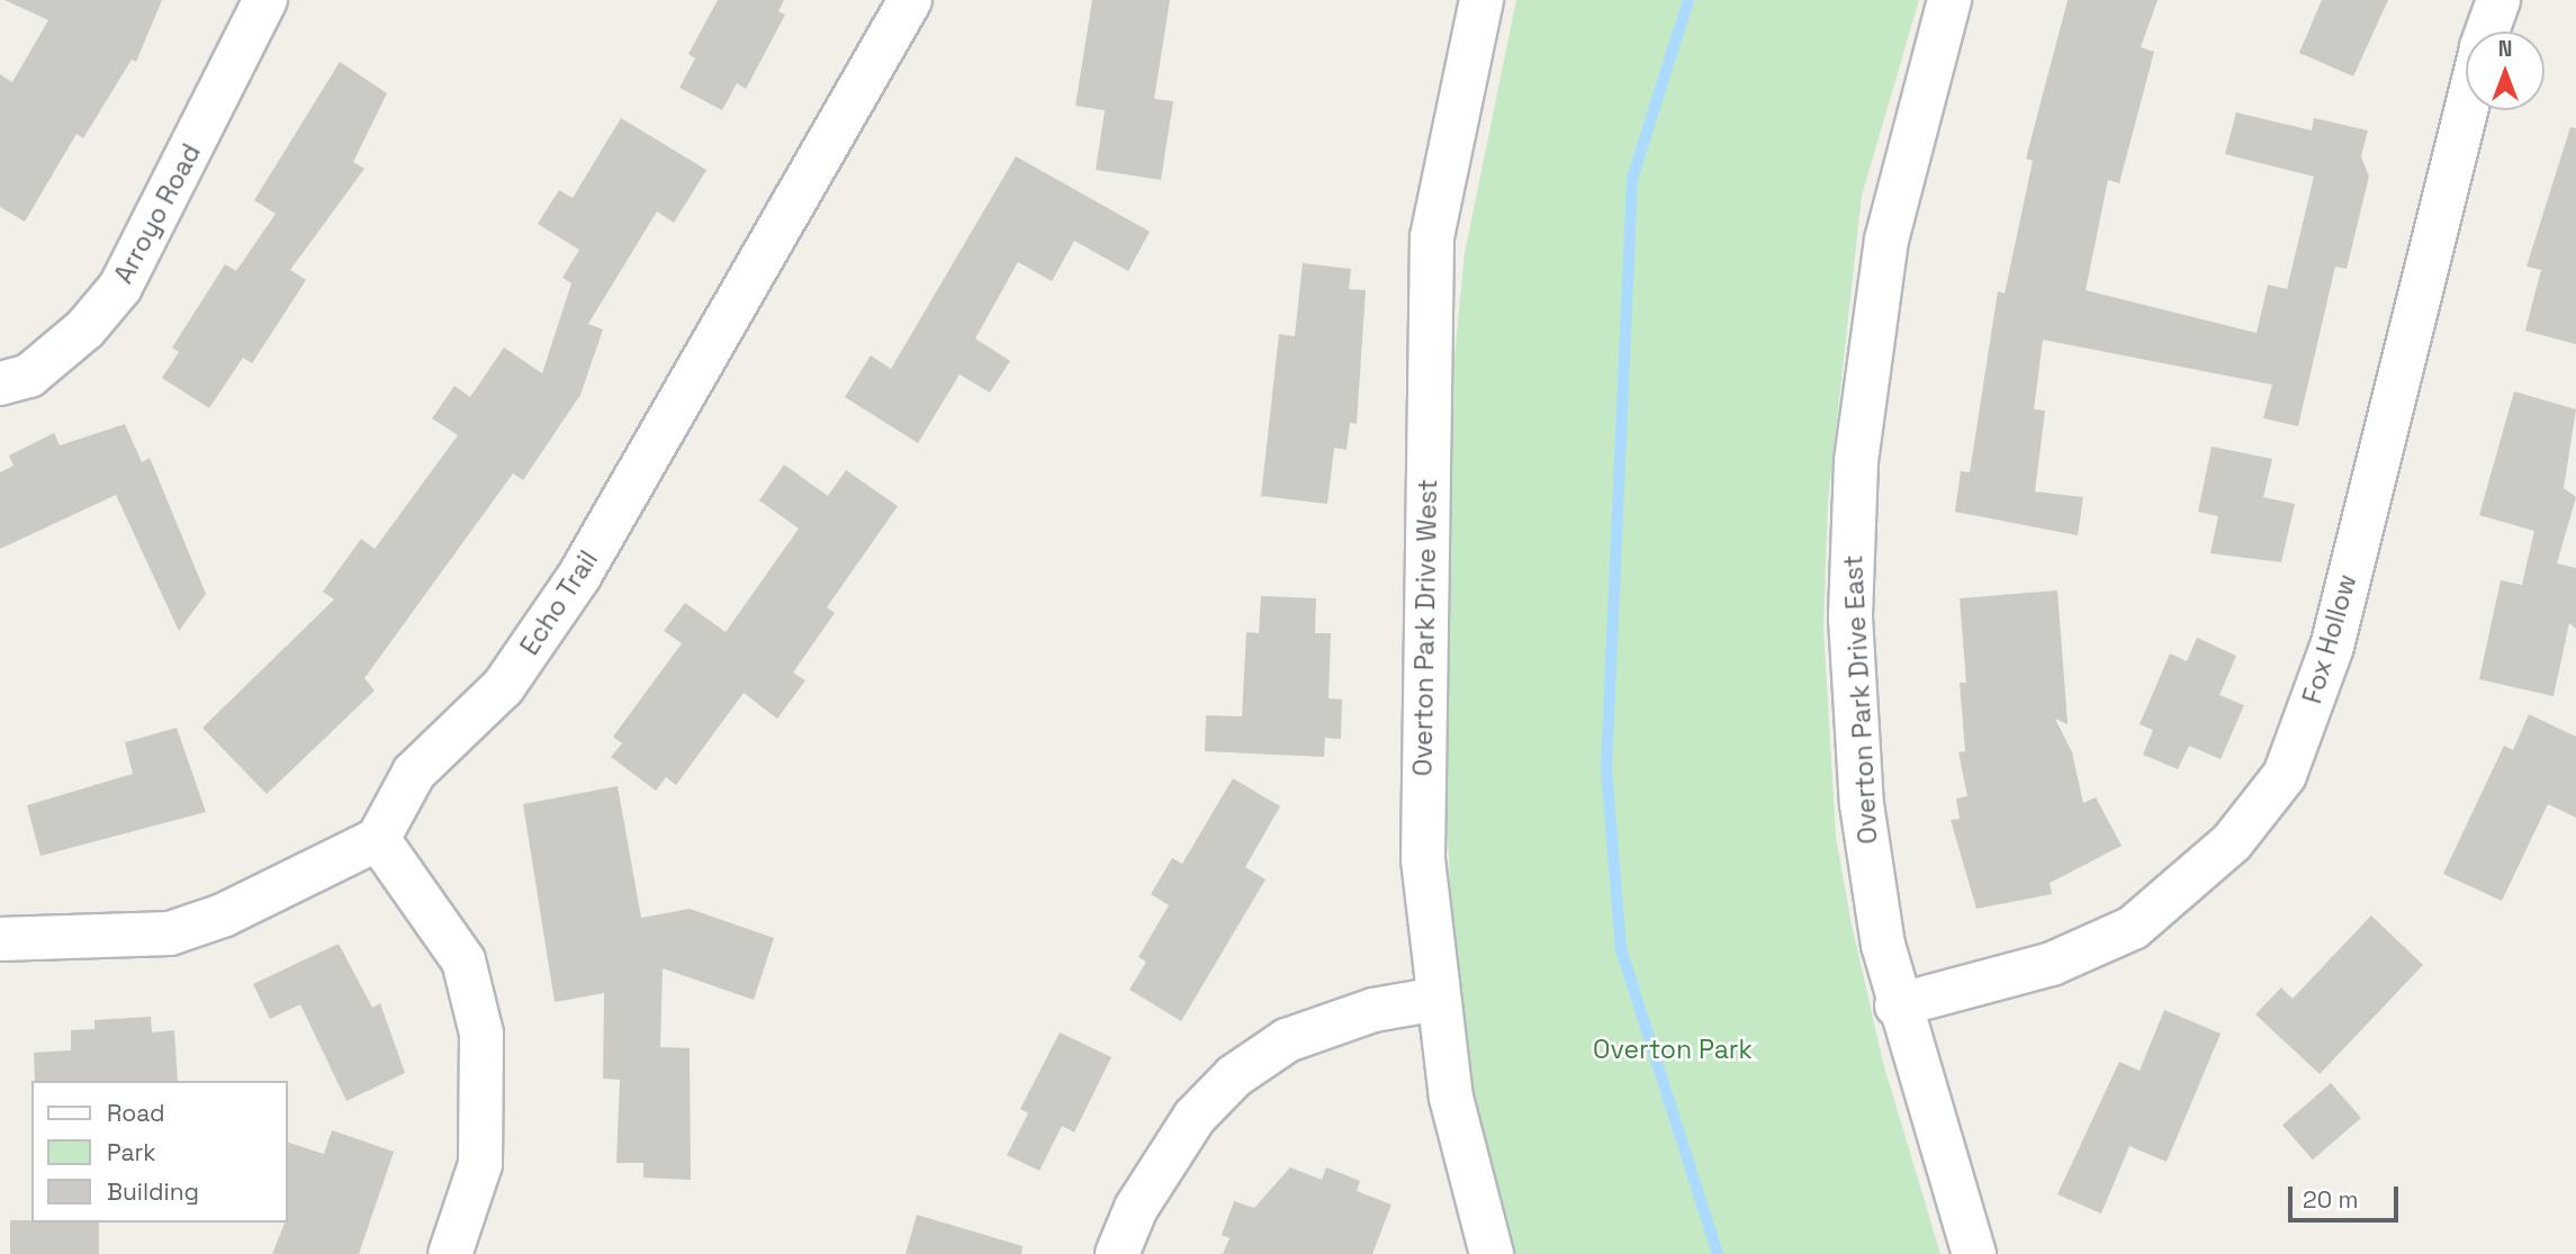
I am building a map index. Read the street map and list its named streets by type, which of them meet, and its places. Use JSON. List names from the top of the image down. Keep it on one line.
{"streets":{"street":["Arroyo Road","Echo Trail","Overton Park Drive West","Fox Hollow","Overton Park Drive East"]},"crossings":[["Fox Hollow","Overton Park Drive East"]],"parks":["Overton Park"],"legend":["Road","Park","Building"],"scale_bar":"20 m","north":"top"}
